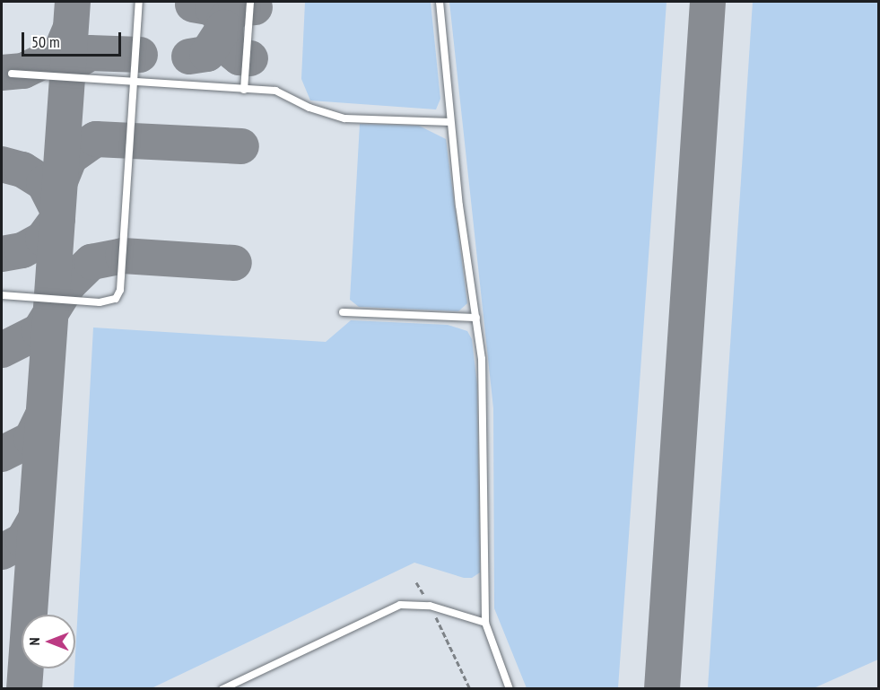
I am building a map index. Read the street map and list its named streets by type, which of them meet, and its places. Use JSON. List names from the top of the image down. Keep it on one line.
{"scale_bar":"50 m","north":"left"}
